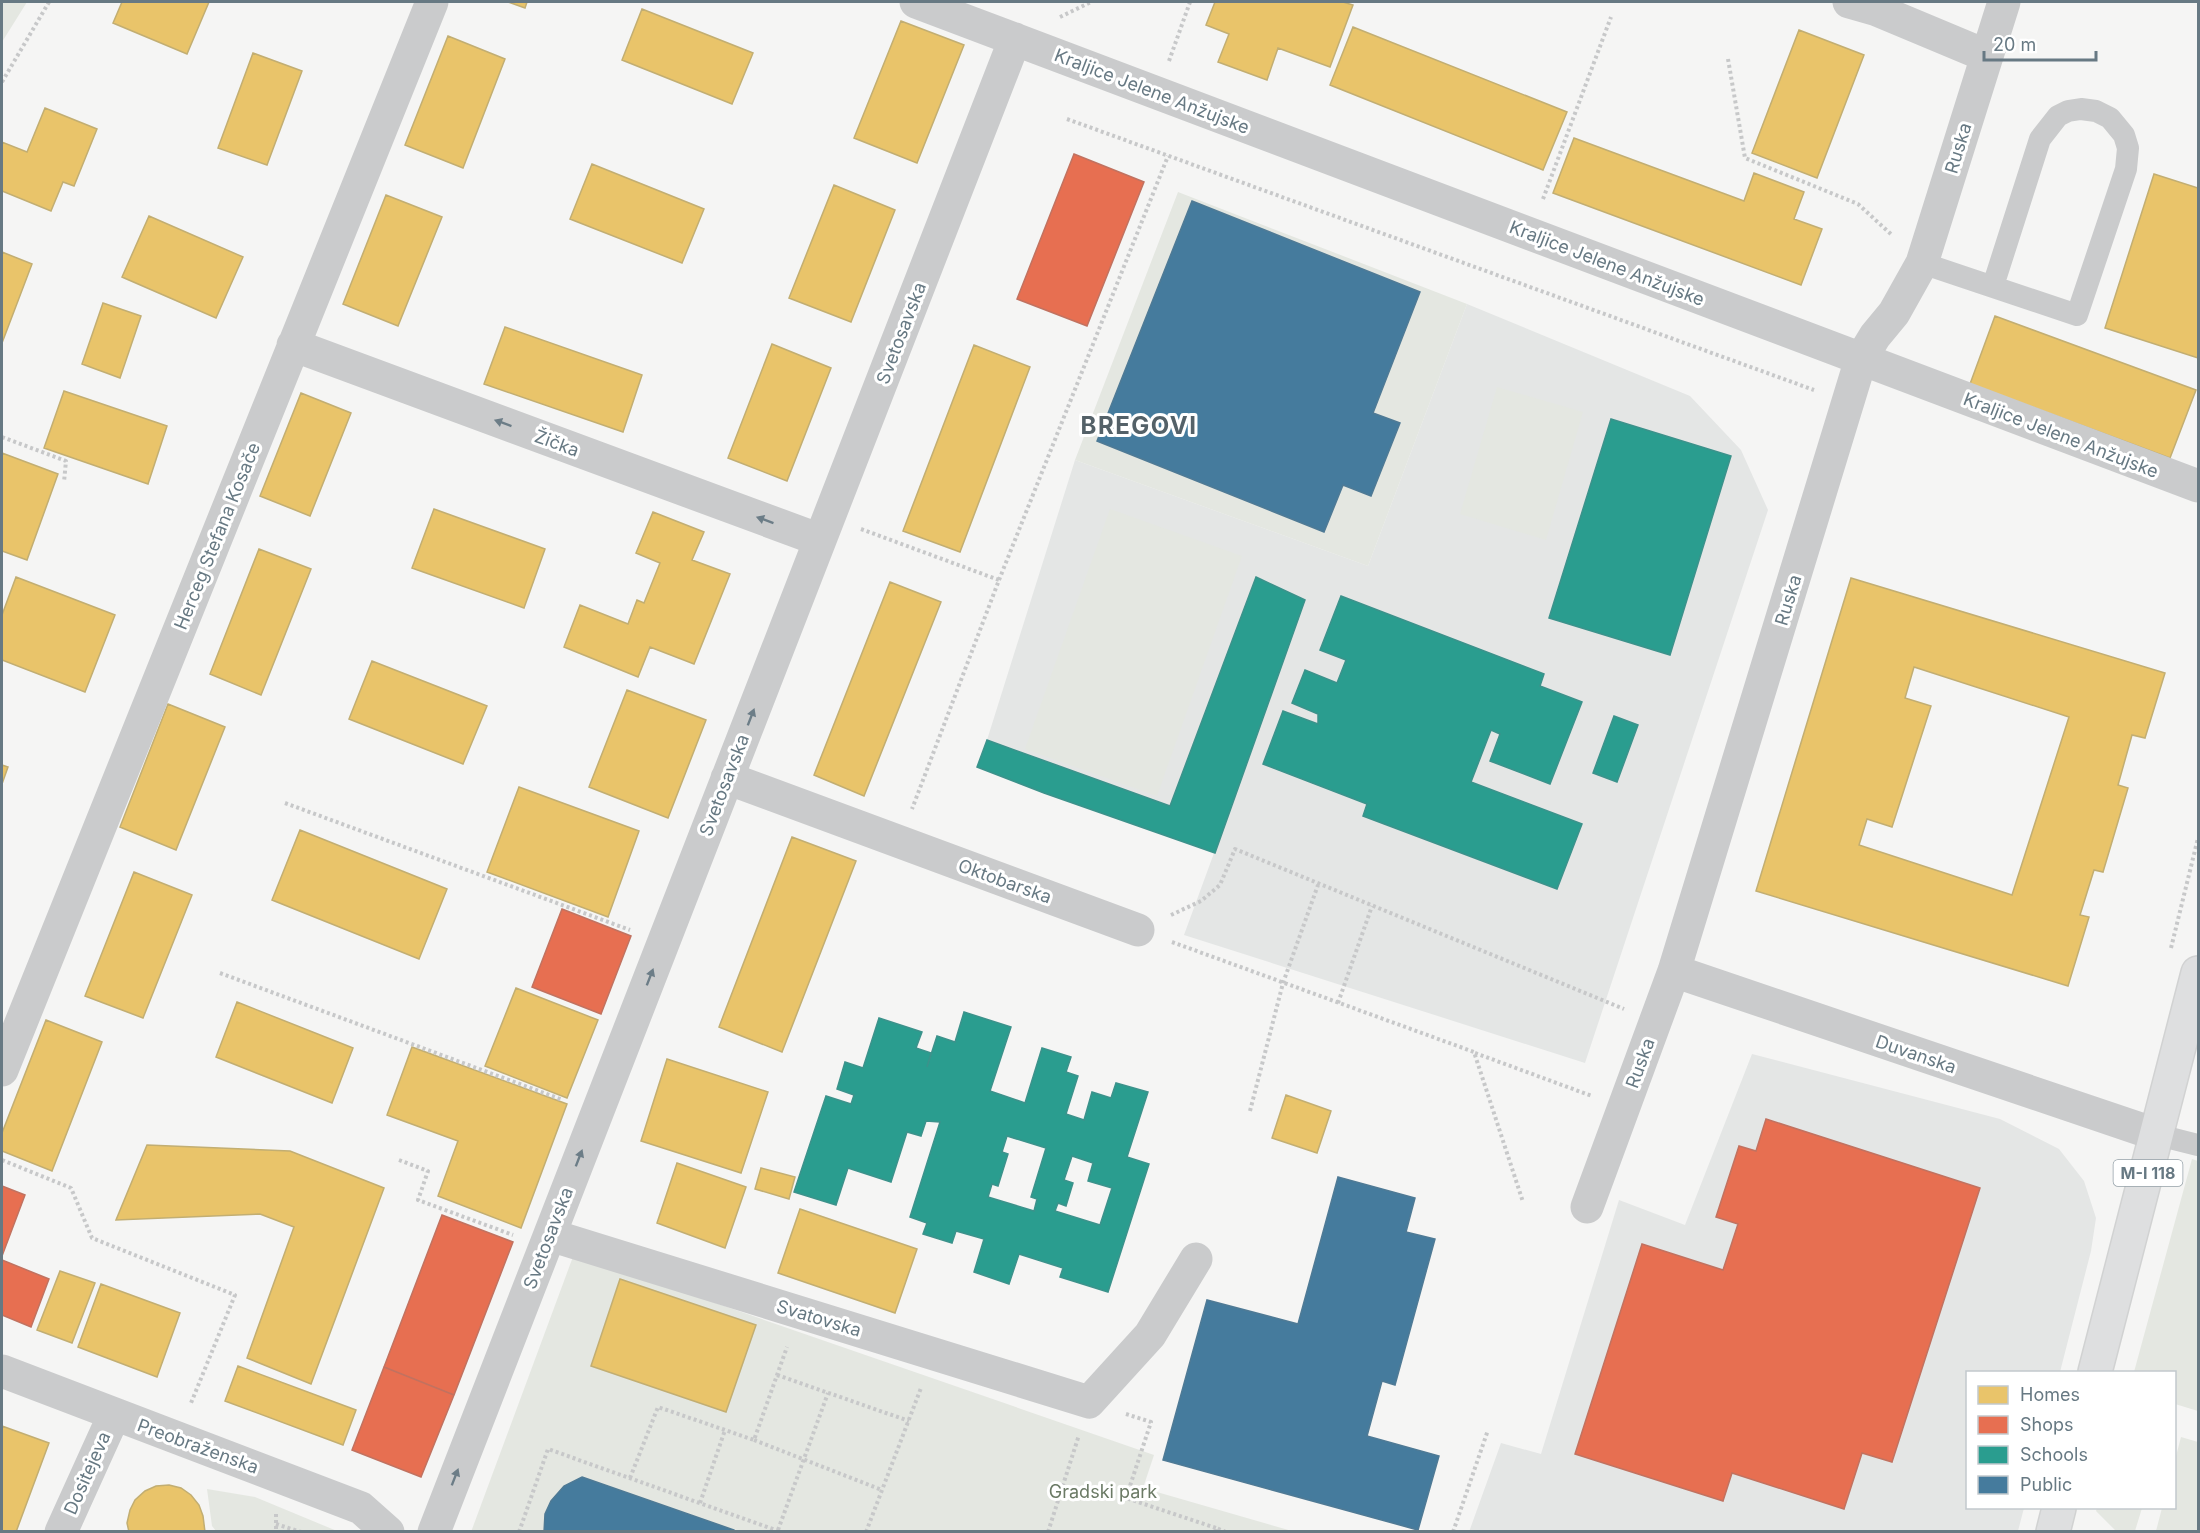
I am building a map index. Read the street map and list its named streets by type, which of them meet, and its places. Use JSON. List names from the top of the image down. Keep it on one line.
{"streets":{"main road":["M-I 118"],"street":["Kraljice Jelene Anžujske","Ruska","Svetosavska","Žička","Herceg Stefana Kosače","Oktobarska","Duvanska","Svatovska","Preobraženska","Dositejeva"]},"crossings":[["Kraljice Jelene Anžujske","Ruska"],["Kraljice Jelene Anžujske","Svetosavska"],["Ruska","Duvanska"],["Svetosavska","Žička"],["Svetosavska","Oktobarska"],["Svetosavska","Svatovska"],["Žička","Herceg Stefana Kosače"],["Duvanska","M-I 118"],["Preobraženska","Dositejeva"]],"one_way":["Svetosavska","Žička"],"districts":["BREGOVI"],"parks":["Gradski park"],"legend":["Homes","Shops","Schools","Public"],"scale_bar":"20 m"}
